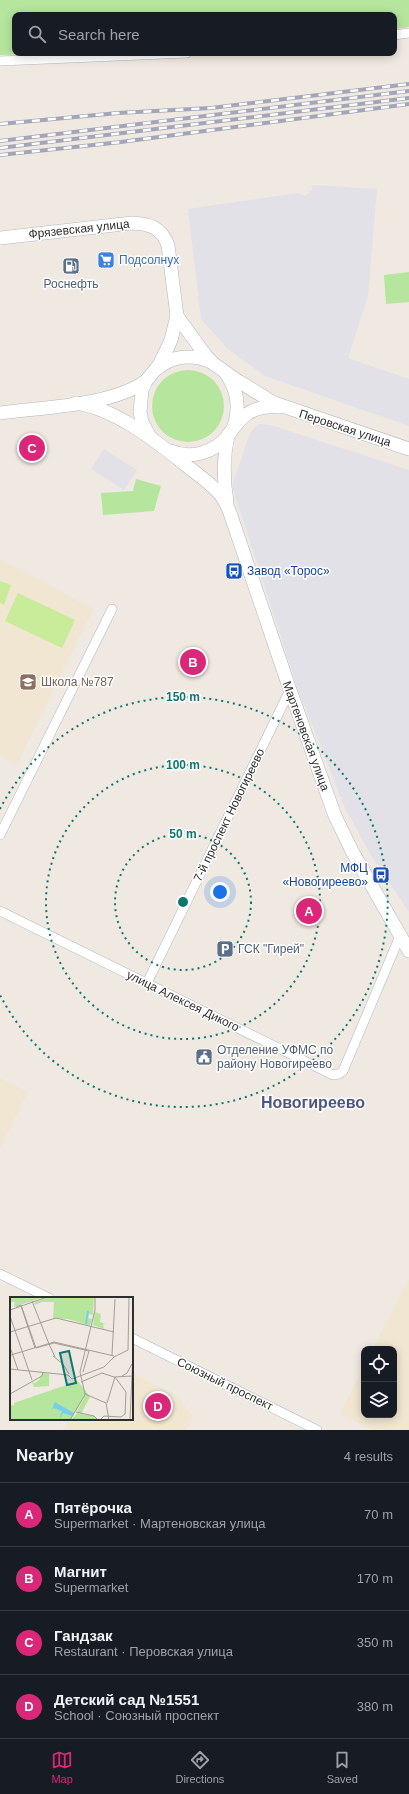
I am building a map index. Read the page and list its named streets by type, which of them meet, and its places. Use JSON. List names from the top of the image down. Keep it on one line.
{"streets":{"main road":["Фрязевская улица","Перовская улица","Мартеновская улица"],"street":["7-й проспект Новогиреево","улица Алексея Дикого","Союзный проспект"]},"crossings":[["Мартеновская улица","7-й проспект Новогиреево"],["Мартеновская улица","улица Алексея Дикого"],["7-й проспект Новогиреево","улица Алексея Дикого"]],"districts":["Новогиреево"],"places":{"supermarket":["Подсолнух"],"fuel station":["Роснефть"],"bus stop":["Завод «Торос»","МФЦ «Новогиреево»"],"school or university":["Школа №787"],"parking":["ГСК \"Гирей\""],"public building":["Отделение УФМС по району Новогиреево"]},"page":{"search":"Search here","pins":["C","B","A","D"],"heading":["Nearby","4 results"],"list":[{"mark":"A","name":"Пятёрочка","note":"Supermarket · Мартеновская улица","value":"70 m"},{"mark":"B","name":"Магнит","note":"Supermarket","value":"170 m"},{"mark":"C","name":"Гандзак","note":"Restaurant · Перовская улица","value":"350 m"},{"mark":"D","name":"Детский сад №1551","note":"School · Союзный проспект","value":"380 m"}],"nav":["Map","Directions","Saved"]},"rings":["150 m","100 m","50 m"]}
